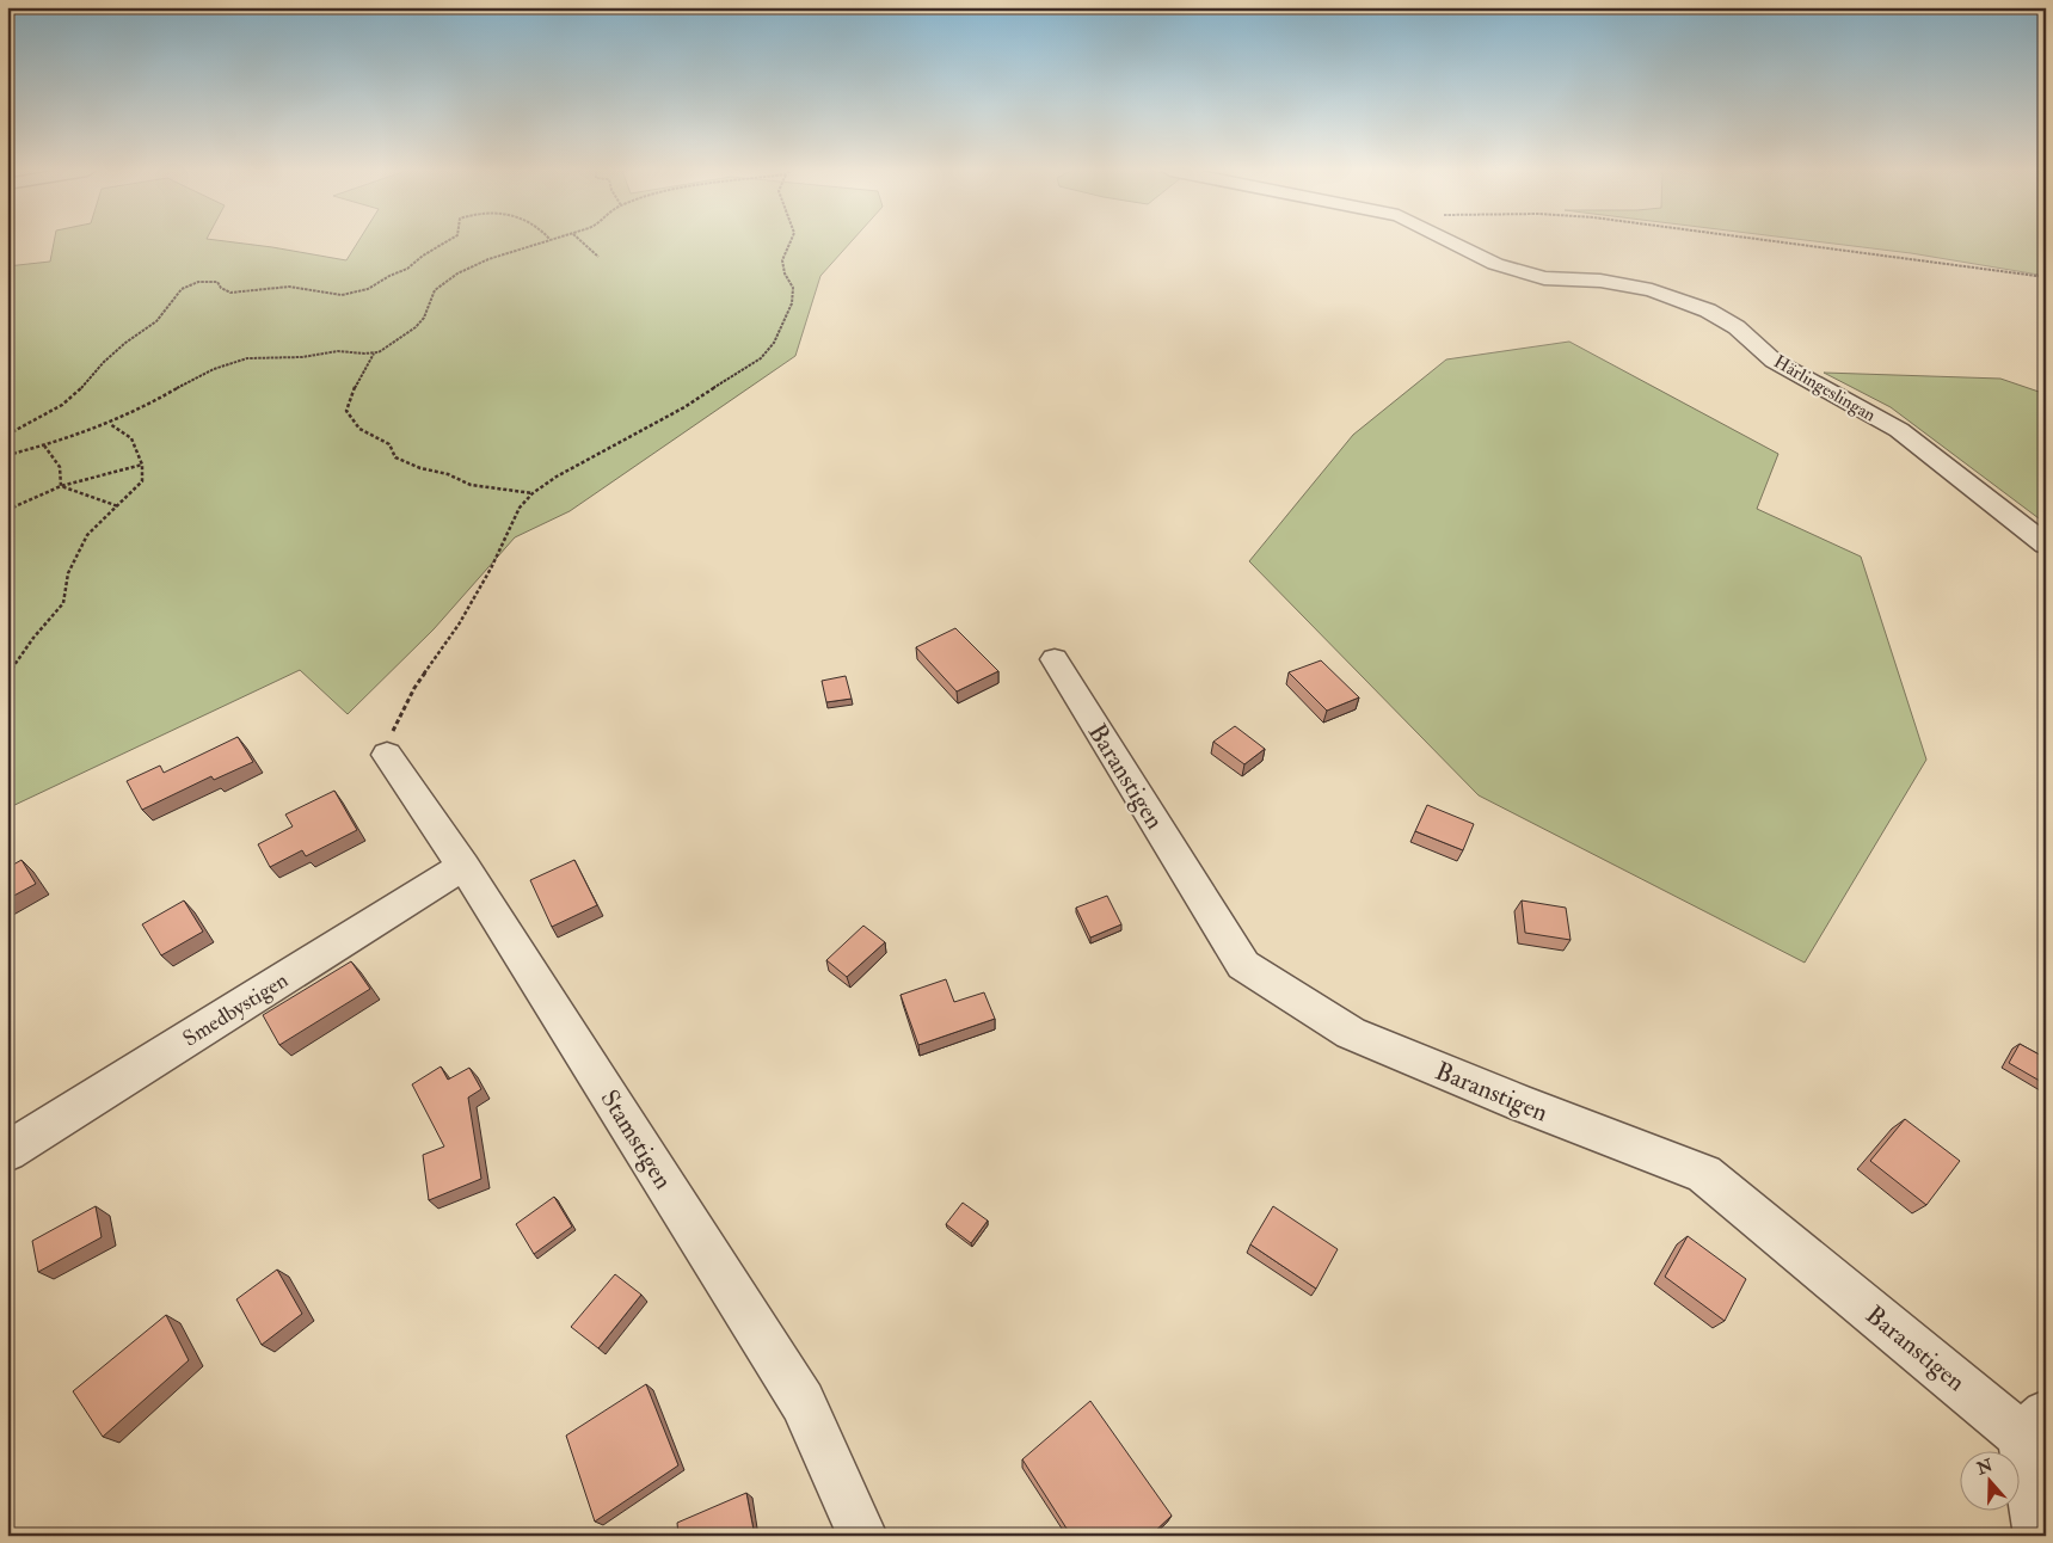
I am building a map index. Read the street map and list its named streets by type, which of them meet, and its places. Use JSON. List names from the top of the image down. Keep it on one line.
{"streets":{"street":["Härlingeslingan","Baranstigen","Smedbystigen","Stamstigen"]},"crossings":[["Smedbystigen","Stamstigen"]],"north":"top"}
